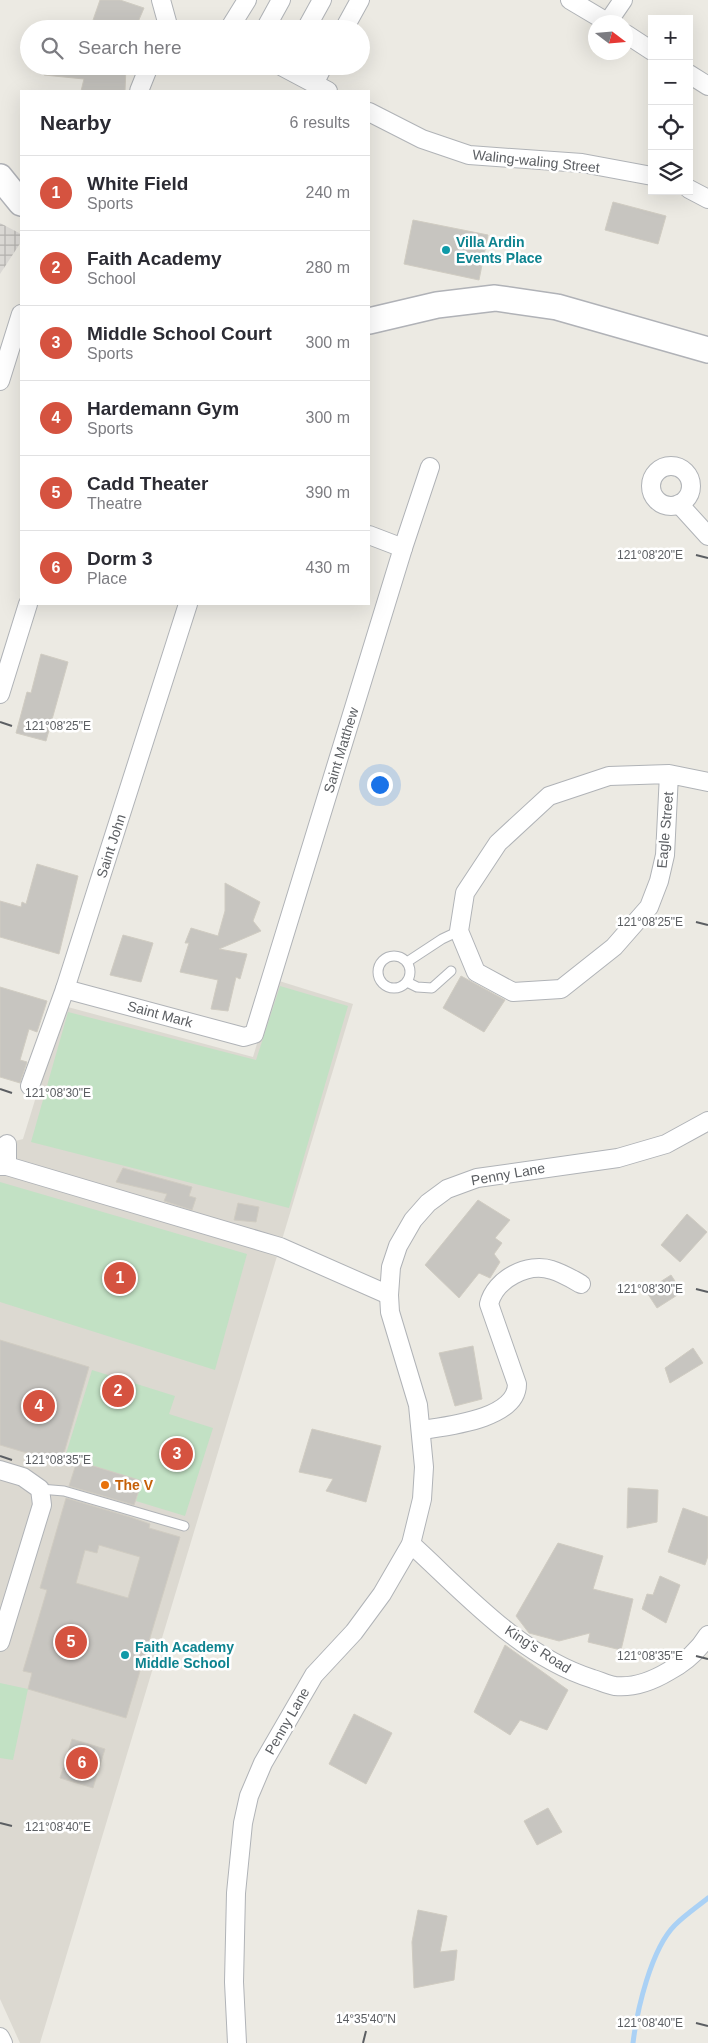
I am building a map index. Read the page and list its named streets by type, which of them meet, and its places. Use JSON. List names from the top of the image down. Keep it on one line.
{"streets":{"street":["Waling-waling Street","Saint Matthew","Eagle Street","Saint John","Saint Mark","Penny Lane","King's Road"]},"crossings":[["Saint Matthew","Saint Mark"],["Saint John","Saint Mark"],["Penny Lane","King's Road"]],"places":["Villa Ardin Events Place","The V","Faith Academy Middle School"],"north":"right","page":{"map_buttons":["+","−"],"search":"Search here","heading":["Nearby","6 results"],"list":[{"mark":"1","name":"White Field","note":"Sports","value":"240 m"},{"mark":"2","name":"Faith Academy","note":"School","value":"280 m"},{"mark":"3","name":"Middle School Court","note":"Sports","value":"300 m"},{"mark":"4","name":"Hardemann Gym","note":"Sports","value":"300 m"},{"mark":"5","name":"Cadd Theater","note":"Theatre","value":"390 m"},{"mark":"6","name":"Dorm 3","note":"Place","value":"430 m"}],"pins":["1","2","4","3","5","6"]},"coordinates":["121°08'20\"E","121°08'25\"E","121°08'30\"E","121°08'35\"E","121°08'40\"E","14°35'40\"N"]}
